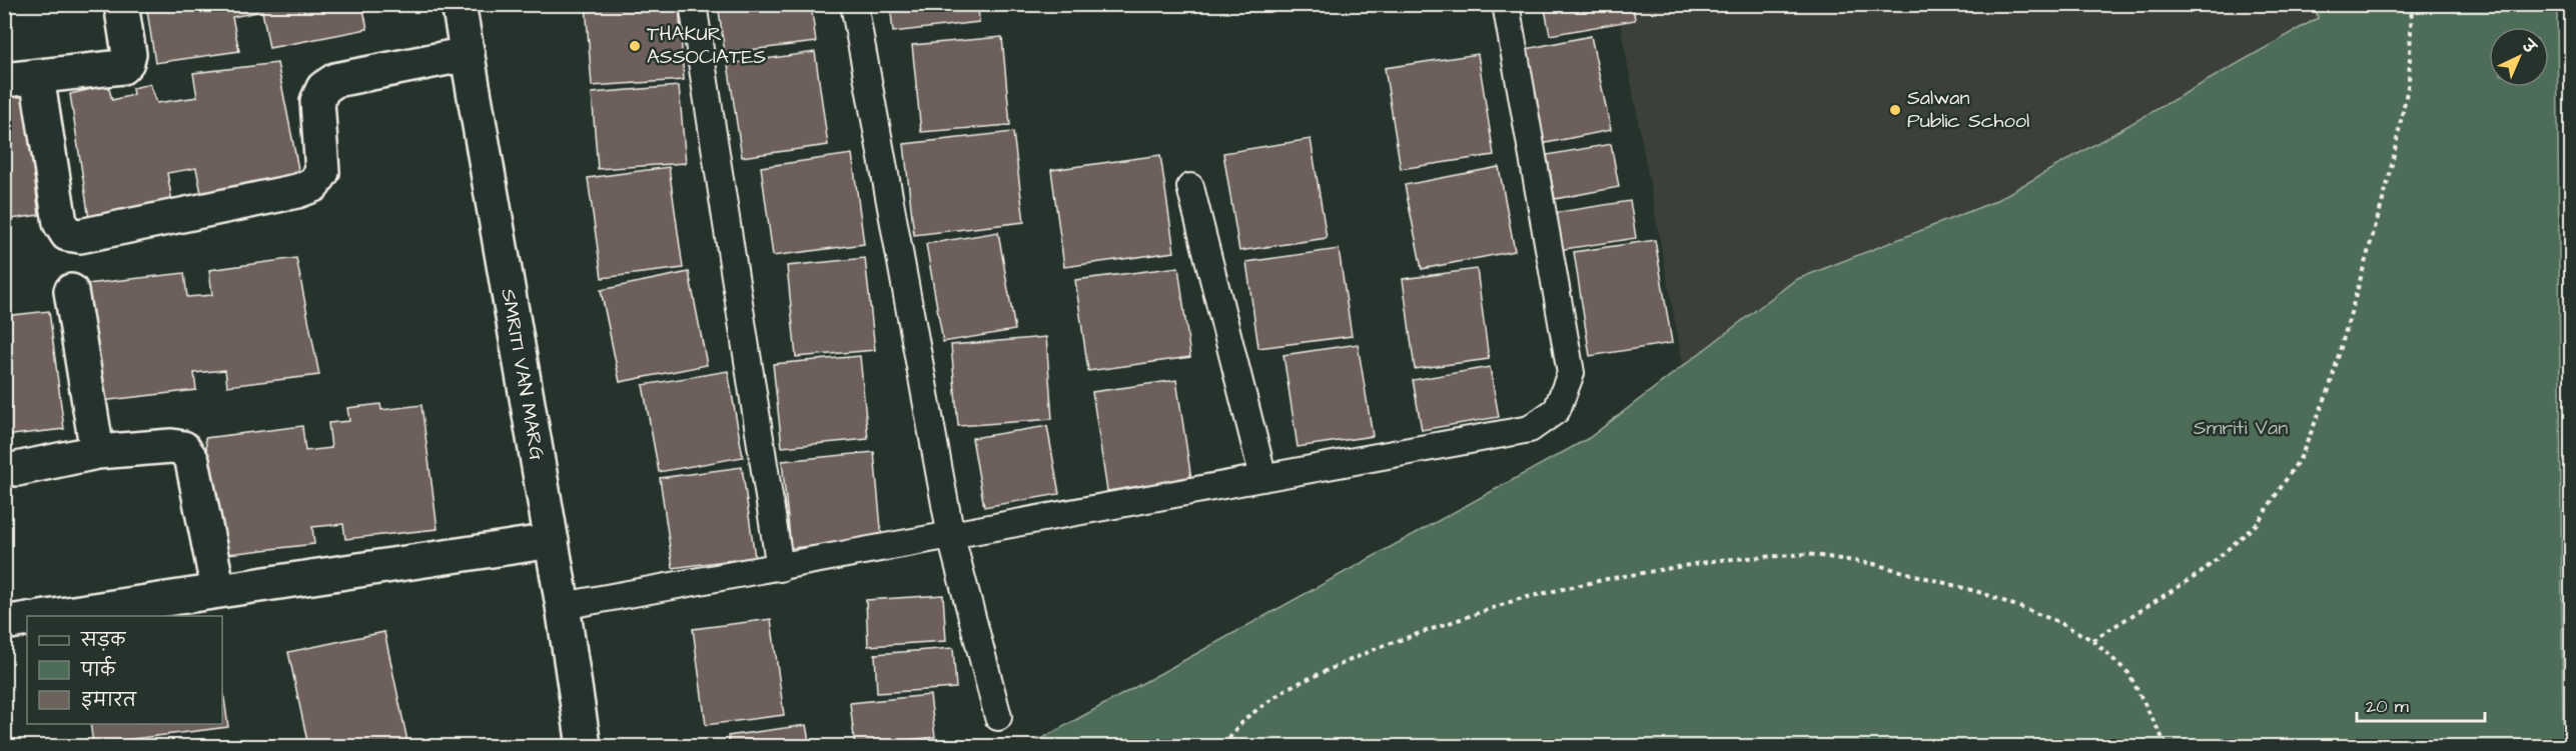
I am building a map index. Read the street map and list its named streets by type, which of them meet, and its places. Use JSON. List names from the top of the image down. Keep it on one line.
{"streets":{"street":["SMRITI VAN MARG"]},"parks":["Smriti Van"],"places":["THAKUR ASSOCIATES","Salwan Public School"],"legend":["सड़क","पार्क","इमारत"],"scale_bar":"20 m","north":"top right"}
